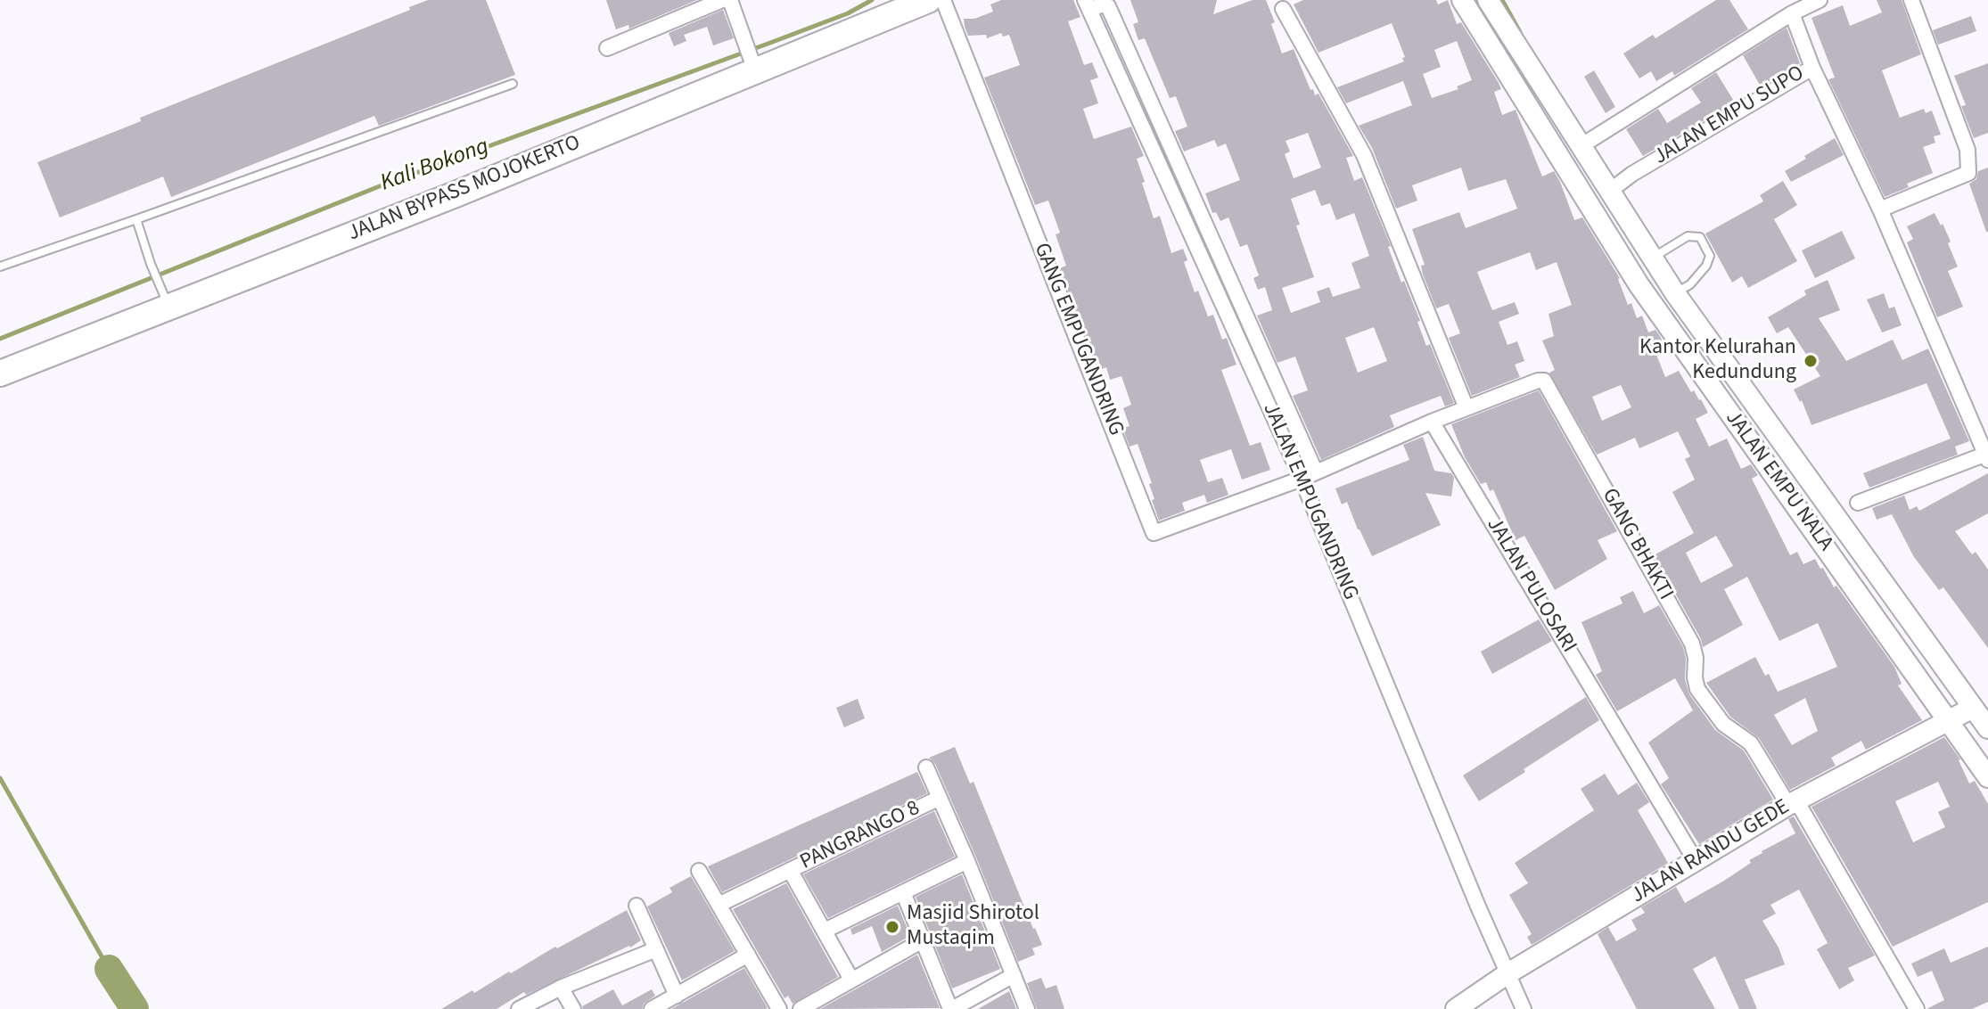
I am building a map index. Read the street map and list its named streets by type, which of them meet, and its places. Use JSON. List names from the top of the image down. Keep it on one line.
{"streets":{"highway":["JALAN BYPASS MOJOKERTO"],"main road":["JALAN EMPU NALA","JALAN RANDU GEDE"],"street":["JALAN EMPU SUPO","GANG EMPUGANDRING","JALAN EMPUGANDRING","GANG BHAKTI","JALAN PULOSARI","PANGRANGO 8"]},"crossings":[["JALAN EMPU SUPO","JALAN EMPU NALA"],["GANG EMPUGANDRING","JALAN EMPUGANDRING"],["JALAN EMPU NALA","JALAN RANDU GEDE"],["JALAN EMPUGANDRING","JALAN RANDU GEDE"],["GANG BHAKTI","JALAN PULOSARI"],["GANG BHAKTI","JALAN RANDU GEDE"],["JALAN PULOSARI","JALAN RANDU GEDE"]],"water":["Kali Bokong"],"places":["Kantor Kelurahan Kedundung","Masjid Shirotol Mustaqim"]}
